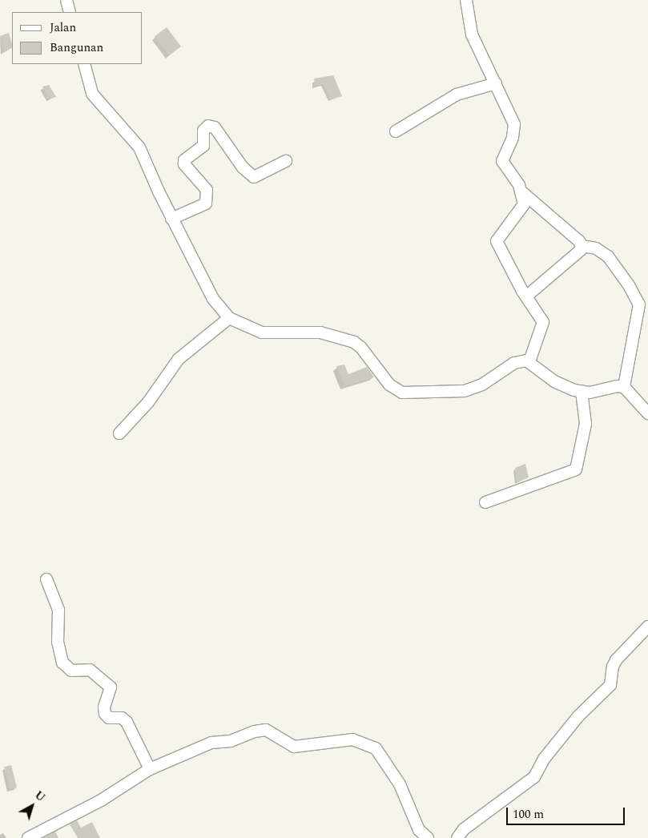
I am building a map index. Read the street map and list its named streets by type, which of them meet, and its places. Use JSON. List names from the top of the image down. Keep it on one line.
{"legend":["Jalan","Bangunan"],"scale_bar":"100 m","north":"top right"}
